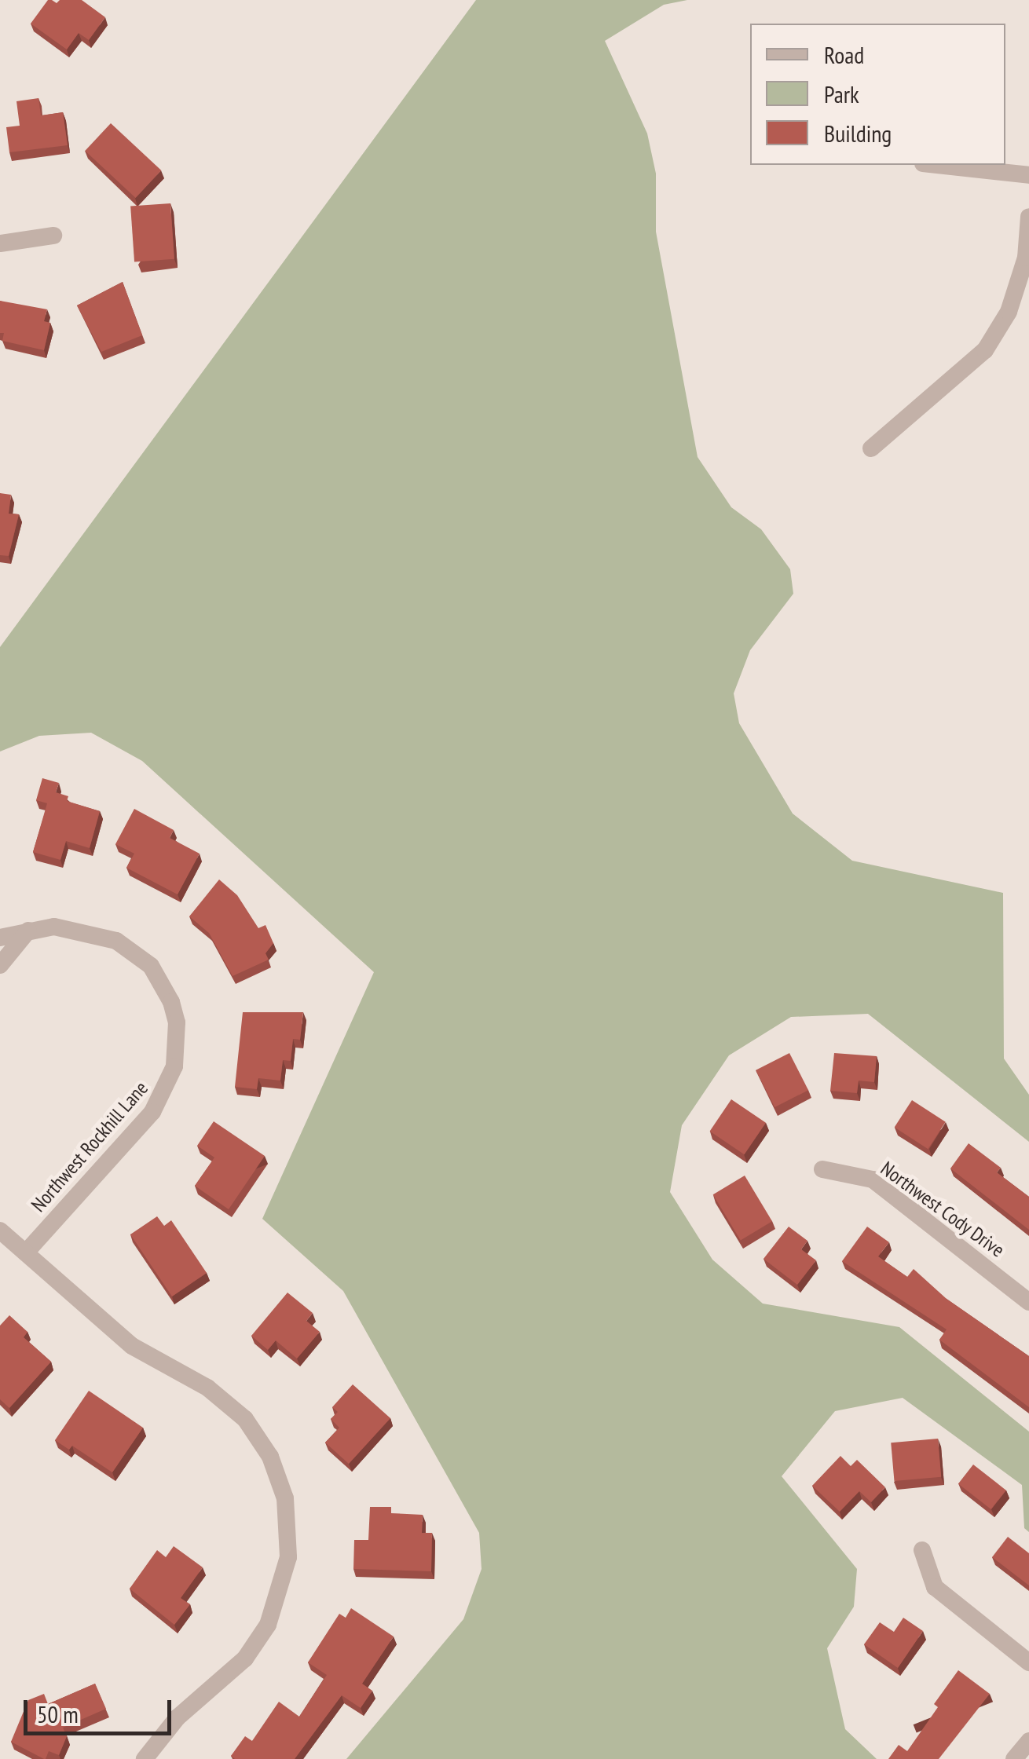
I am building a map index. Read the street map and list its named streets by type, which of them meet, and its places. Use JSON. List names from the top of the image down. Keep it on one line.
{"streets":{"street":["Northwest Rockhill Lane","Northwest Cody Drive"]},"legend":["Road","Park","Building"],"scale_bar":"50 m"}
